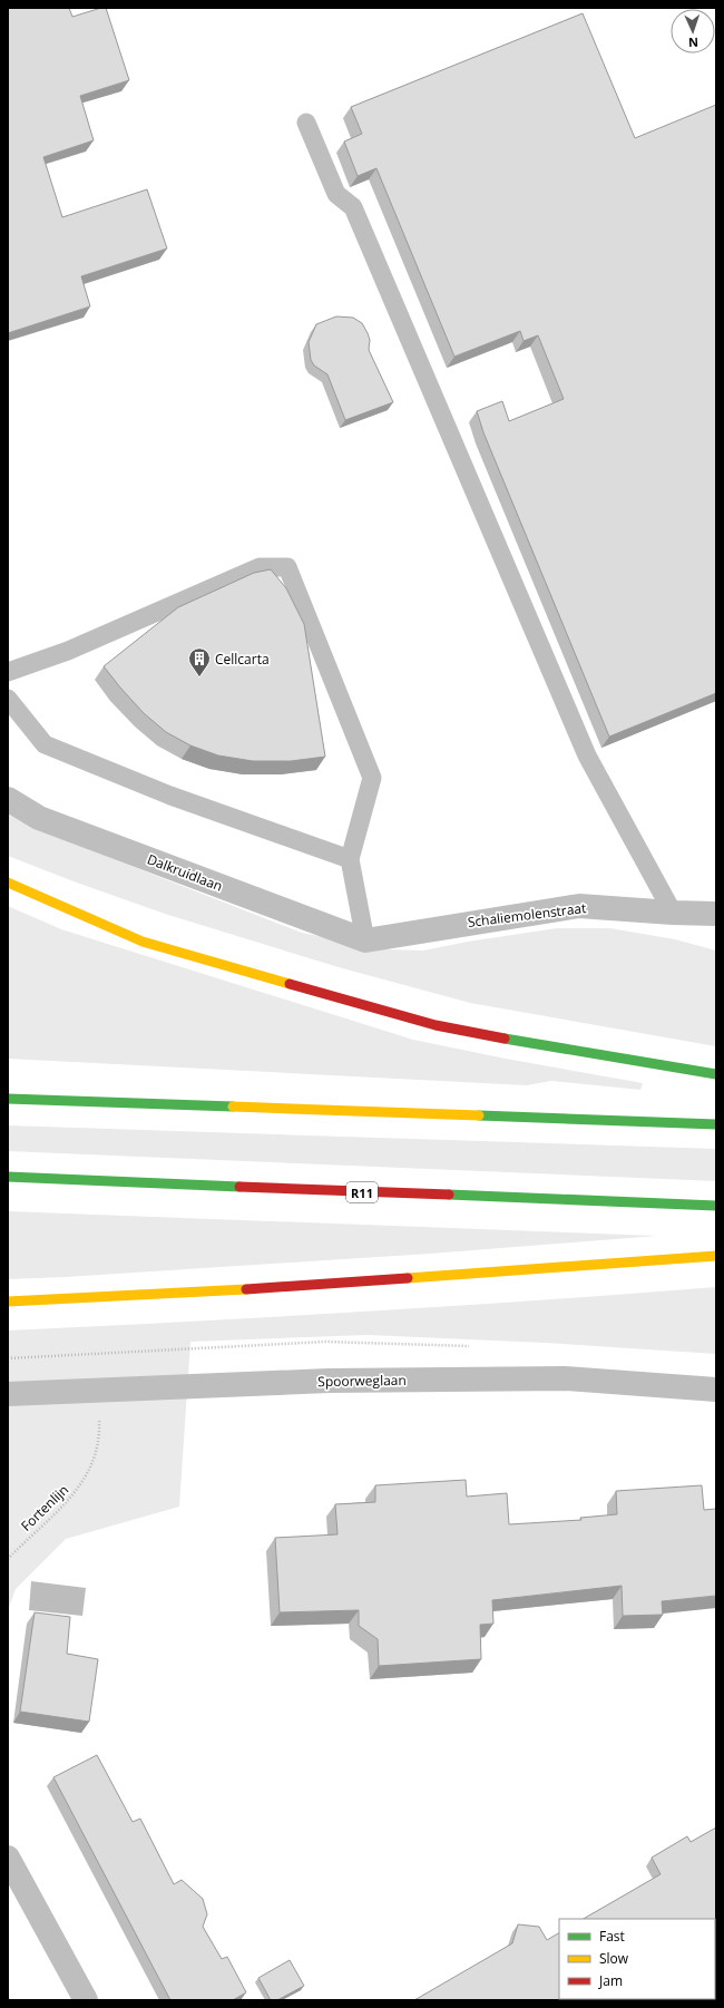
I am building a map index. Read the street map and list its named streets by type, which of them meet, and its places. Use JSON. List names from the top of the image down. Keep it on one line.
{"streets":{"highway":["R11"],"street":["Dalkruidlaan","Schaliemolenstraat","Spoorweglaan"],"path":["Fortenlijn"]},"crossings":[["Dalkruidlaan","Schaliemolenstraat"],["Spoorweglaan","Fortenlijn"]],"places":{"building":["Cellcarta"]},"legend":["Fast","Slow","Jam"],"north":"bottom"}
